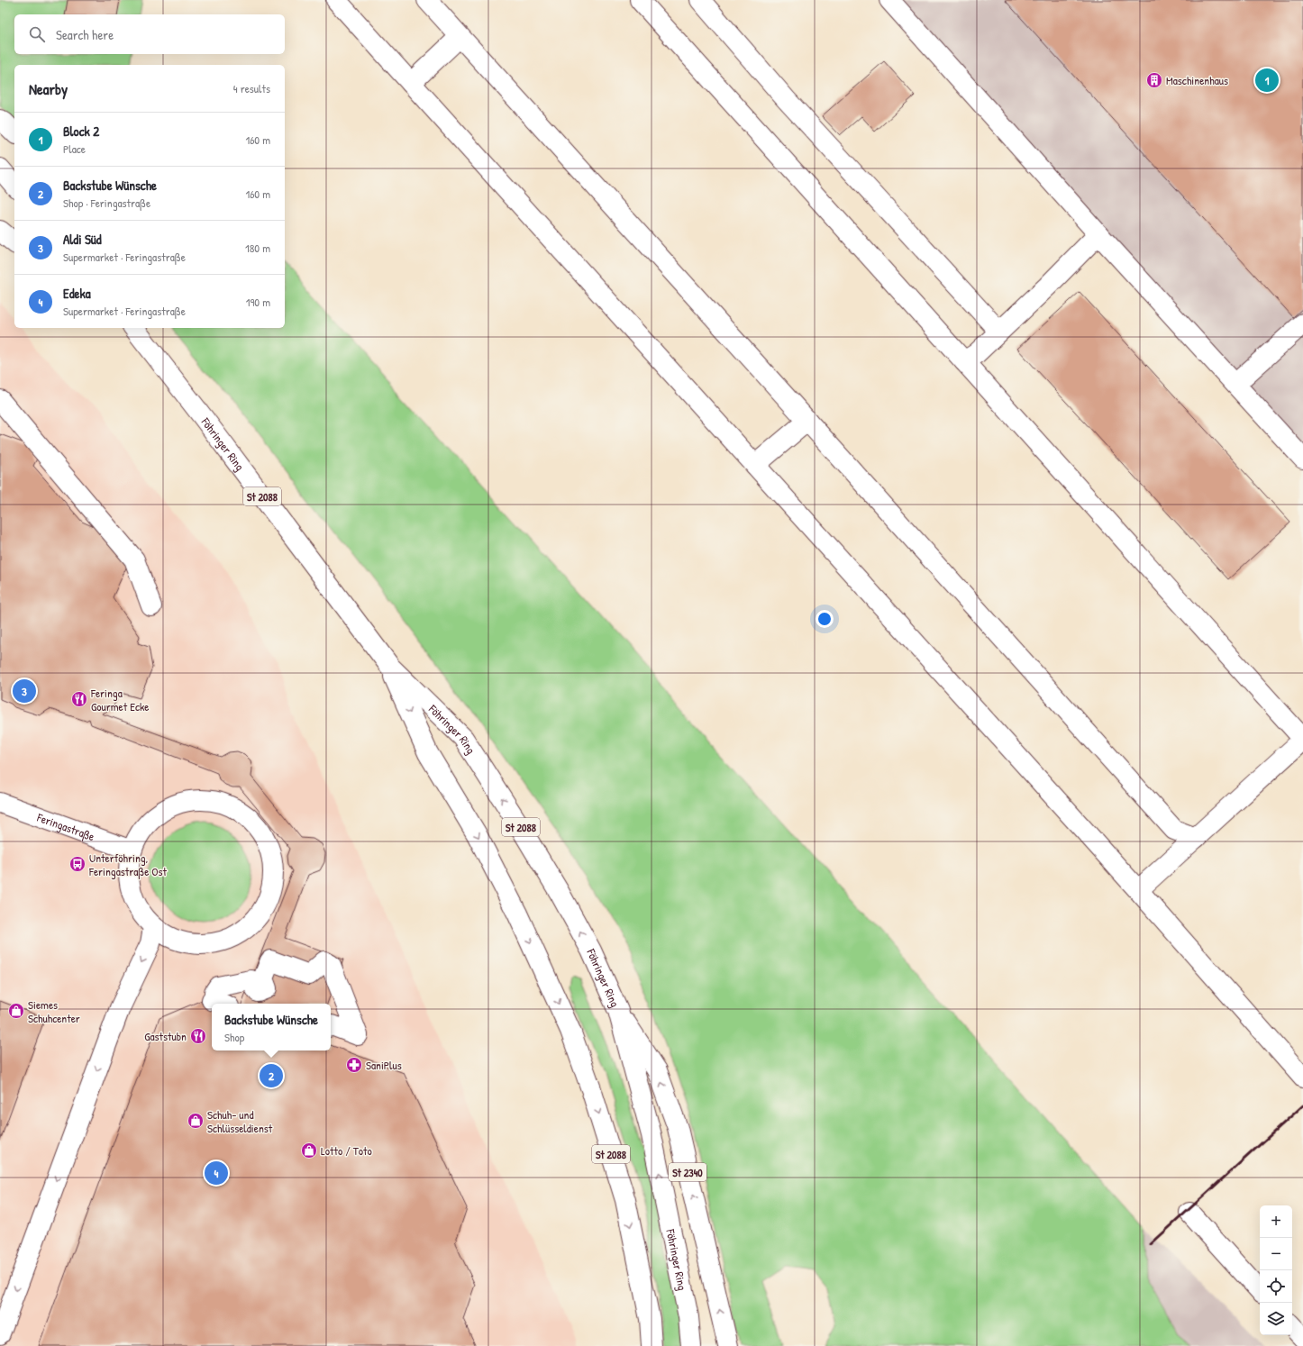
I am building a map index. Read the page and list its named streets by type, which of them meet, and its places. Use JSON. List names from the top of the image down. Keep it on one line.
{"streets":{"main road":["Föhringer Ring","St 2088","Feringastraße","St 2340"]},"crossings":[["Föhringer Ring","St 2340"]],"places":{"building":["Maschinenhaus"],"restaurant":["Feringa Gourmet Ecke","Gaststubn"],"bus stop":["Unterföhring, Feringastraße Ost"],"shop":["Siemes Schuhcenter","Schuh- und Schlüsseldienst","Lotto / Toto"],"pharmacy":["SaniPlus"]},"page":{"search":"Search here","heading":["Nearby","4 results"],"pins":["1","3","2","4"],"list":[{"mark":"1","name":"Block 2","note":"Place","value":"160 m"},{"mark":"2","name":"Backstube Wünsche","note":"Shop · Feringastraße","value":"160 m"},{"mark":"3","name":"Aldi Süd","note":"Supermarket · Feringastraße","value":"180 m"},{"mark":"4","name":"Edeka","note":"Supermarket · Feringastraße","value":"190 m"}],"popup":["Backstube Wünsche","Shop"],"map_buttons":["+","−"]}}
